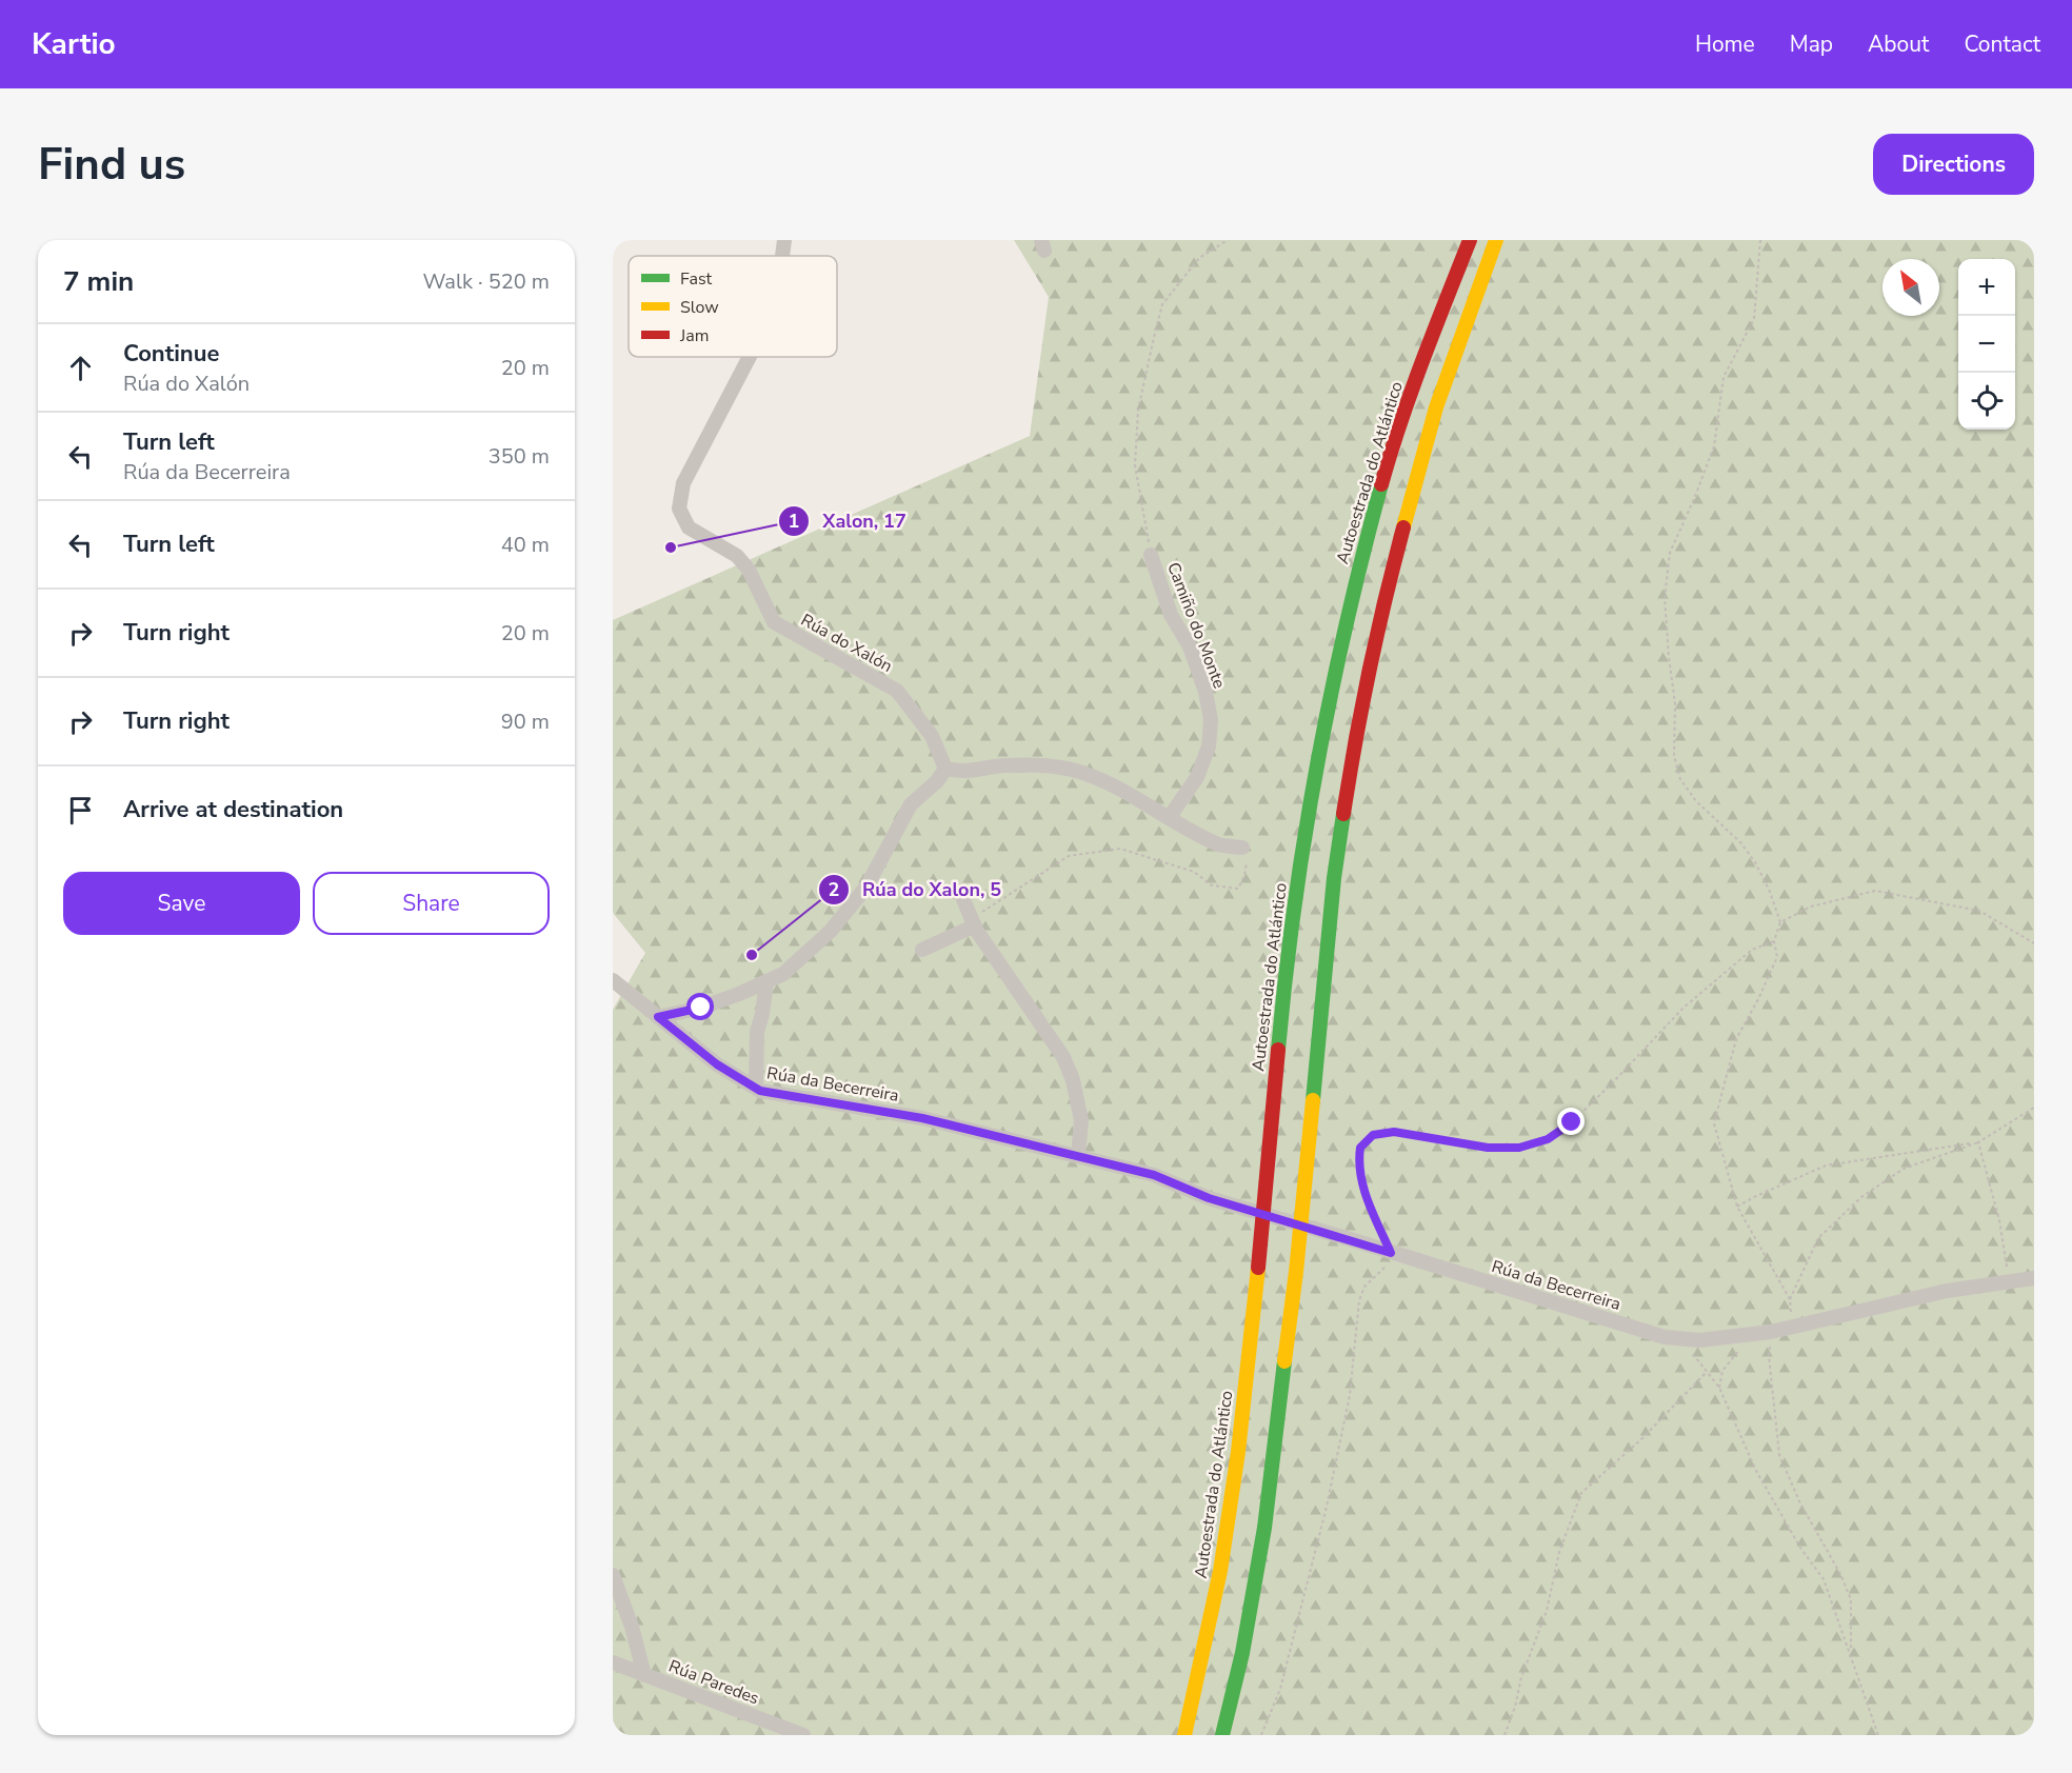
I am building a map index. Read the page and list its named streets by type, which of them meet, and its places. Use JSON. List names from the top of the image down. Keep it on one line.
{"streets":{"highway":["Autoestrada do Atlántico"],"street":["Camiño do Monte","Rúa do Xalón","Rúa da Becerreira","Rúa Paredes"]},"places":["Xalon, 17","Rúa do Xalon, 5"],"legend":["Fast","Slow","Jam"],"north":"top left","page":{"header":"Kartio","nav":["Home","Map","About","Contact"],"buttons":["Directions",["Save","Share"]],"title":"Find us","heading":["7 min","Walk · 520 m"],"map_buttons":["+","−"],"list":[["Continue","Rúa do Xalón","20 m"],["Turn left","Rúa da Becerreira","350 m"],["Turn left","40 m"],["Turn right","20 m"],["Turn right","90 m"],"Arrive at destination"]}}
